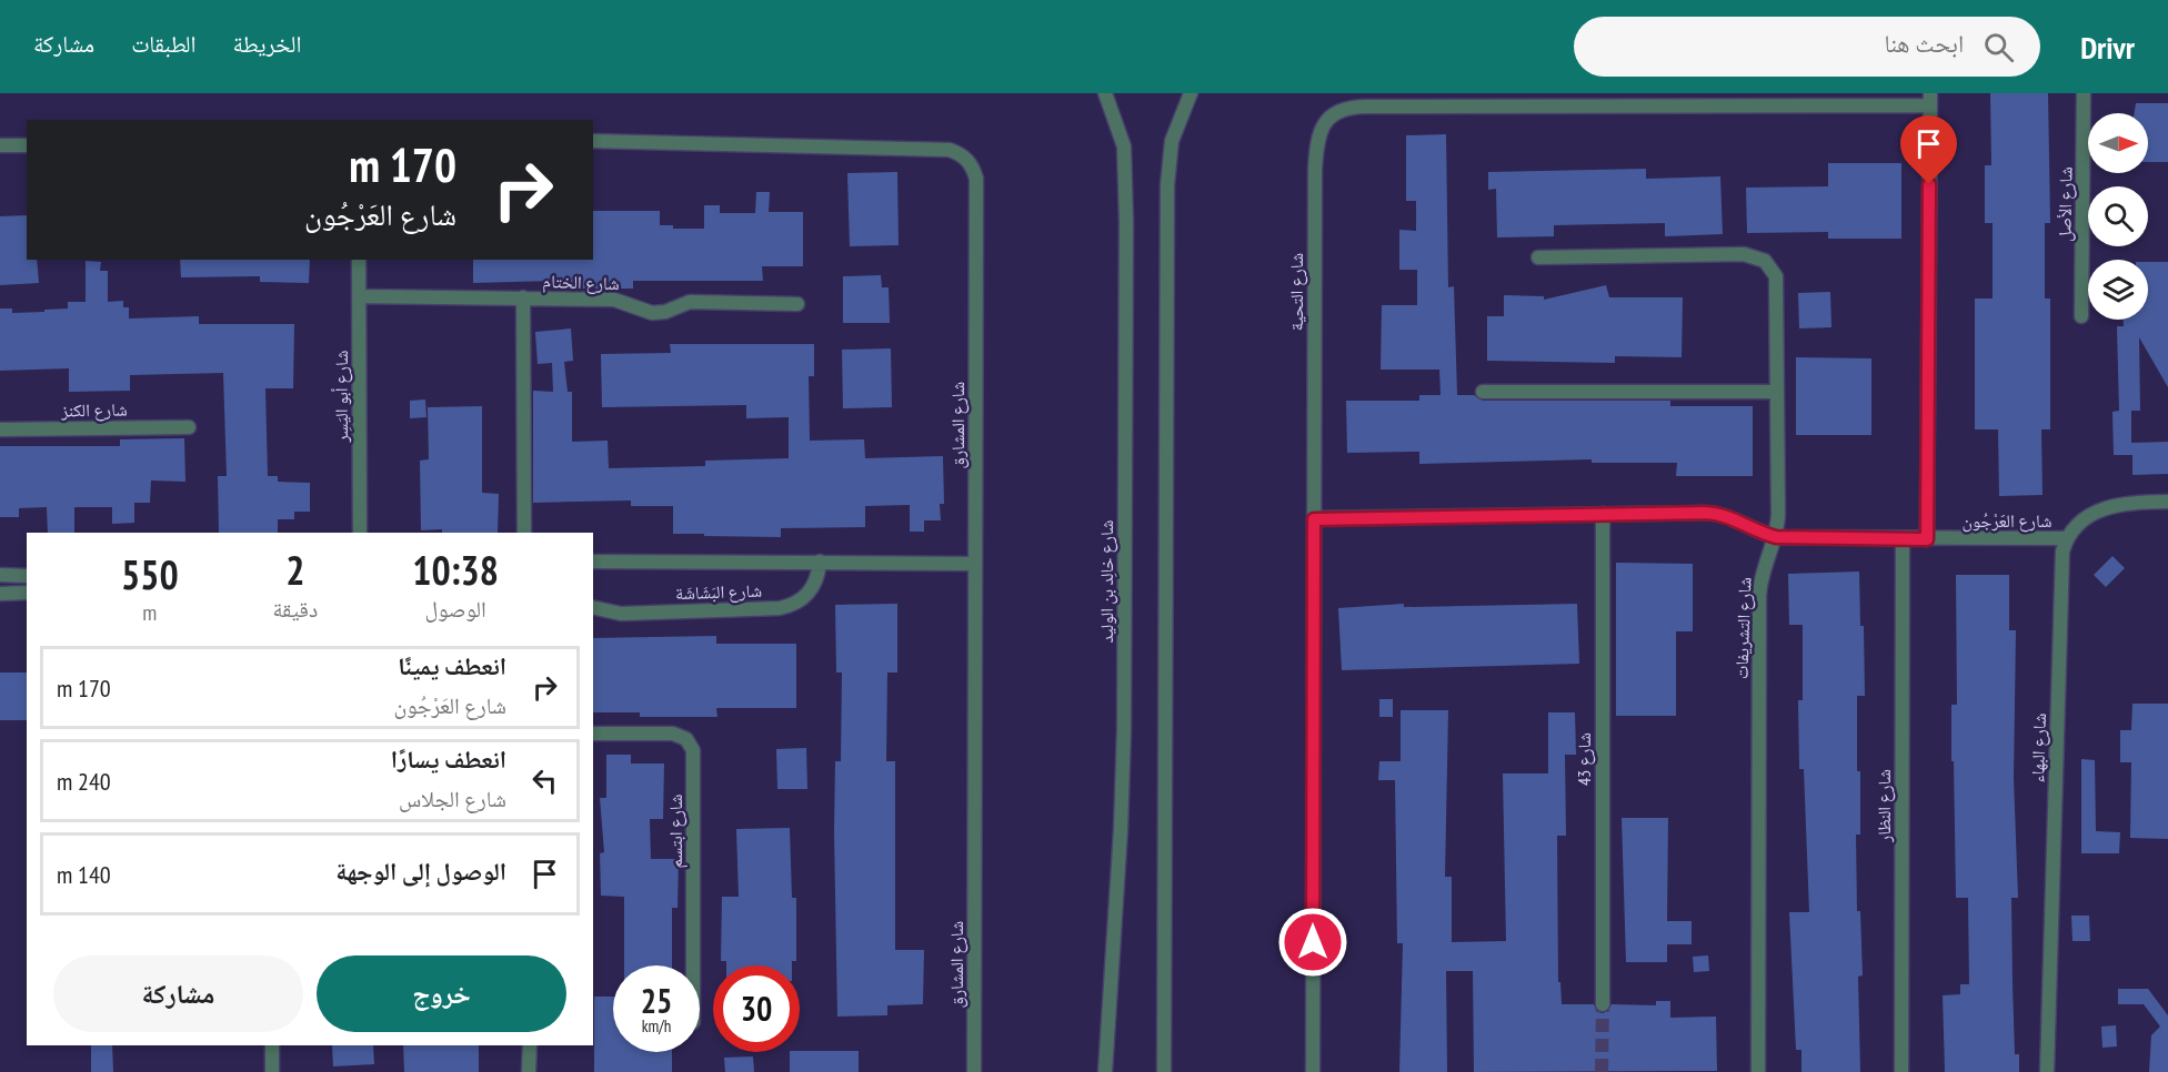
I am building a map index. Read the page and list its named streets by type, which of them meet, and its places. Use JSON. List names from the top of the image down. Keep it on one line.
{"streets":{"street":["شارع الأصل","شارع الختام","شارع التحية","شارع أبو اليَسِر","شارع الكنز","شارع المشارق","شارع العَرْجُون","شارع خالِد بن الوليد","شارع البَشَاشَة","شارع التشريفات","شارع البهاء","شارع 43","شارع النظار","شارع ابتسم"]},"crossings":[["شارع الختام","شارع أبو اليَسِر"],["شارع التحية","شارع العَرْجُون"],["شارع المشارق","شارع البَشَاشَة"],["شارع العَرْجُون","شارع التشريفات"],["شارع العَرْجُون","شارع البهاء"],["شارع العَرْجُون","شارع 43"],["شارع العَرْجُون","شارع النظار"]],"north":"right","page":{"header":"Drivr","search":"ابحث هنا","nav":["الخريطة","الطبقات","مشاركة"],"turn":["170 m","شارع العَرْجُون"],"eta":["10:38","الوصول","2","دقيقة","550","m"],"list":[{"name":"انعطف يمينًا","note":"شارع العَرْجُون","value":"170 m"},{"name":"انعطف يسارًا","note":"شارع الجلاس","value":"240 m"},{"name":"الوصول إلى الوجهة","value":"140 m"}],"buttons":["خروج","مشاركة"],"speed":"25 km/h","limit":"30"}}
